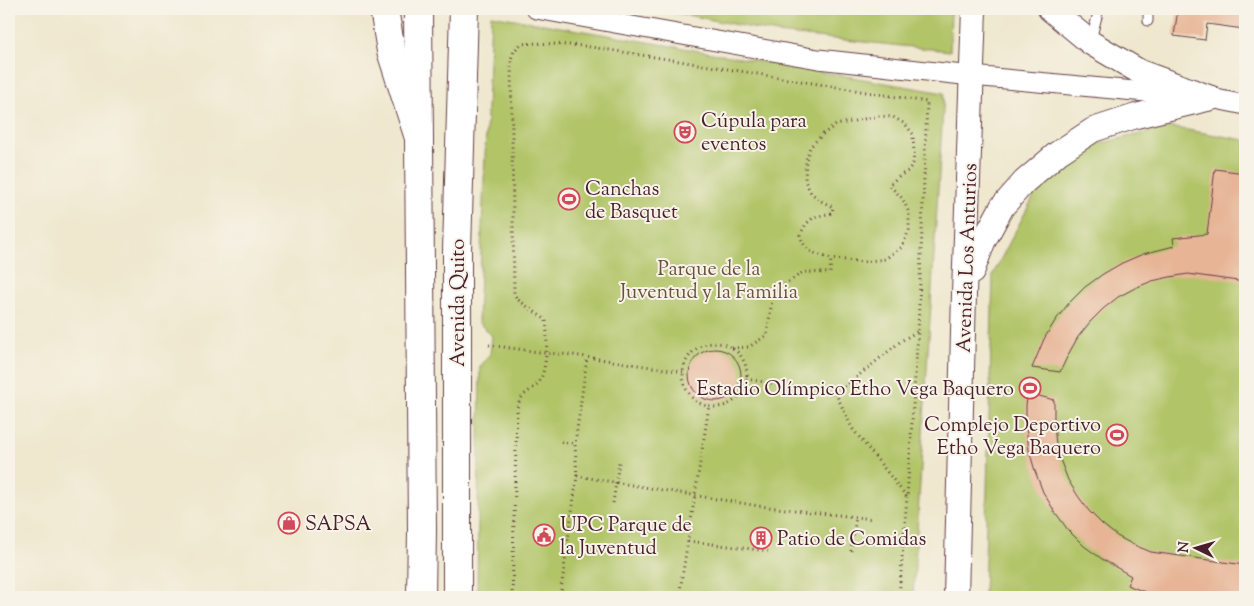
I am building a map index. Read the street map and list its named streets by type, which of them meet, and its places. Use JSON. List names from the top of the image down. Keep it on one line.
{"streets":{"main road":["Avenida Quito"],"street":["Avenida Los Anturios"]},"parks":["Parque de la Juventud y la Familia"],"places":{"theatre":["Cúpula para eventos"],"sports":["Canchas de Basquet","Estadio Olímpico Etho Vega Baquero","Complejo Deportivo Etho Vega Baquero"],"shop":["SAPSA"],"public building":["UPC Parque de la Juventud"],"building":["Patio de Comidas"]},"north":"left"}
